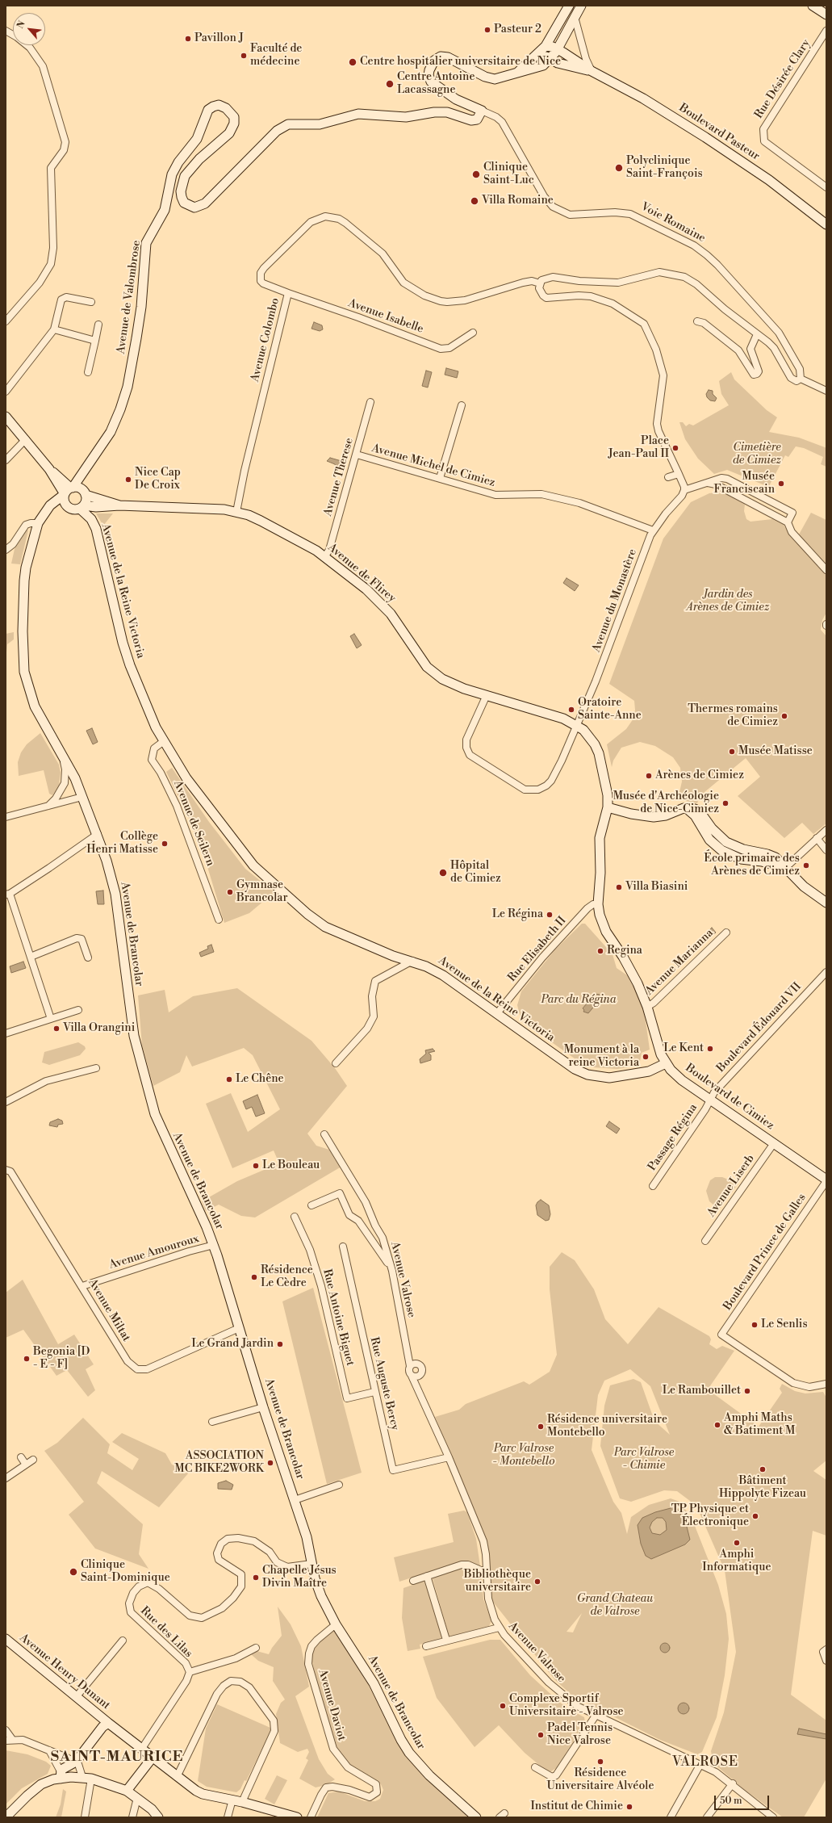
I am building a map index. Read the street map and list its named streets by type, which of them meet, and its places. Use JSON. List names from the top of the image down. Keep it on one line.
{"streets":{"street":["Rue Désirée Clary","Boulevard Pasteur","Voie Romaine","Avenue de Valombrose","Avenue Isabelle","Avenue Colombo","Avenue Michel de Cimiez","Avenue Therese","Avenue de Flirey","Avenue de la Reine Victoria","Avenue du Monastère","Avenue de Seilern","Avenue de Brancolar","Rue Elisabeth II","Avenue Marianna","Boulevard Édouard VII","Boulevard de Cimiez","Passage Régina","Avenue Liserb","Avenue Amouroux","Boulevard Prince de Galles","Avenue Valrose","Avenue Miltat","Rue Antoine Biguet","Rue Auguste Bercy","Rue des Lilas","Avenue Henry Dunant","Avenue Daviot"]},"crossings":[["Boulevard Pasteur","Voie Romaine"],["Voie Romaine","Avenue de Valombrose"],["Avenue de Valombrose","Avenue de Flirey"],["Avenue de Valombrose","Avenue de la Reine Victoria"],["Avenue de Valombrose","Avenue de Brancolar"],["Avenue Isabelle","Avenue Colombo"],["Avenue Colombo","Avenue de Flirey"],["Avenue Michel de Cimiez","Avenue Therese"],["Avenue Michel de Cimiez","Avenue du Monastère"],["Avenue Therese","Avenue de Flirey"],["Avenue de Flirey","Avenue de la Reine Victoria"],["Avenue de Flirey","Avenue du Monastère"],["Avenue de Flirey","Avenue de Brancolar"],["Avenue de Flirey","Boulevard de Cimiez"],["Avenue de la Reine Victoria","Avenue de Seilern"],["Avenue de la Reine Victoria","Avenue de Brancolar"],["Avenue de la Reine Victoria","Rue Elisabeth II"],["Avenue de la Reine Victoria","Boulevard de Cimiez"],["Avenue du Monastère","Boulevard de Cimiez"],["Avenue de Brancolar","Avenue Amouroux"],["Avenue de Brancolar","Avenue Miltat"],["Avenue de Brancolar","Rue des Lilas"],["Avenue de Brancolar","Avenue Daviot"],["Rue Elisabeth II","Boulevard de Cimiez"],["Avenue Marianna","Boulevard de Cimiez"],["Boulevard Édouard VII","Boulevard de Cimiez"],["Boulevard Édouard VII","Passage Régina"],["Boulevard de Cimiez","Passage Régina"],["Boulevard de Cimiez","Avenue Liserb"],["Boulevard de Cimiez","Boulevard Prince de Galles"],["Avenue Amouroux","Avenue Miltat"],["Avenue Valrose","Rue Auguste Bercy"],["Rue Antoine Biguet","Rue Auguste Bercy"],["Rue des Lilas","Avenue Henry Dunant"]],"districts":["SAINT-MAURICE","VALROSE"],"parks":["Cimetière de Cimiez","Jardin des Arènes de Cimiez","Parc du Régina","Parc Valrose - Montebello","Parc Valrose - Chimie","Grand Chateau de Valrose"],"places":["Pasteur 2","Pavillon J","Faculté de médecine","Centre hospitalier universitaire de Nice","Centre Antoine Lacassagne","Polyclinique Saint-François","Clinique Saint-Luc","Villa Romaine","Place Jean-Paul II","Nice Cap De Croix","Musée Franciscain","Oratoire Sainte-Anne","Thermes romains de Cimiez","Musée Matisse","Arènes de Cimiez","Musée d'Archéologie de Nice-Cimiez","Collège Henri Matisse","École primaire des Arènes de Cimiez","Hôpital de Cimiez","Villa Biasini","Gymnase Brancolar","Le Régina","Regina","Villa Orangini","Le Kent","Monument à la reine Victoria","Le Chêne","Le Bouleau","Résidence Le Cèdre","Le Senlis","Le Grand Jardin","Begonia [D - E - F]","Le Rambouillet","Amphi Maths & Batiment M","Résidence universitaire Montebello","ASSOCIATION MC BIKE2WORK","Bâtiment Hippolyte Fizeau","TP Physique et Électronique","Amphi Informatique","Clinique Saint-Dominique","Chapelle Jésus Divin Maître","Bibliothèque universitaire","Complexe Sportif Universitaire - Valrose","Padel Tennis Nice Valrose","Résidence Universitaire Alvéole","Institut de Chimie"],"scale_bar":"50 m","north":"top left"}
